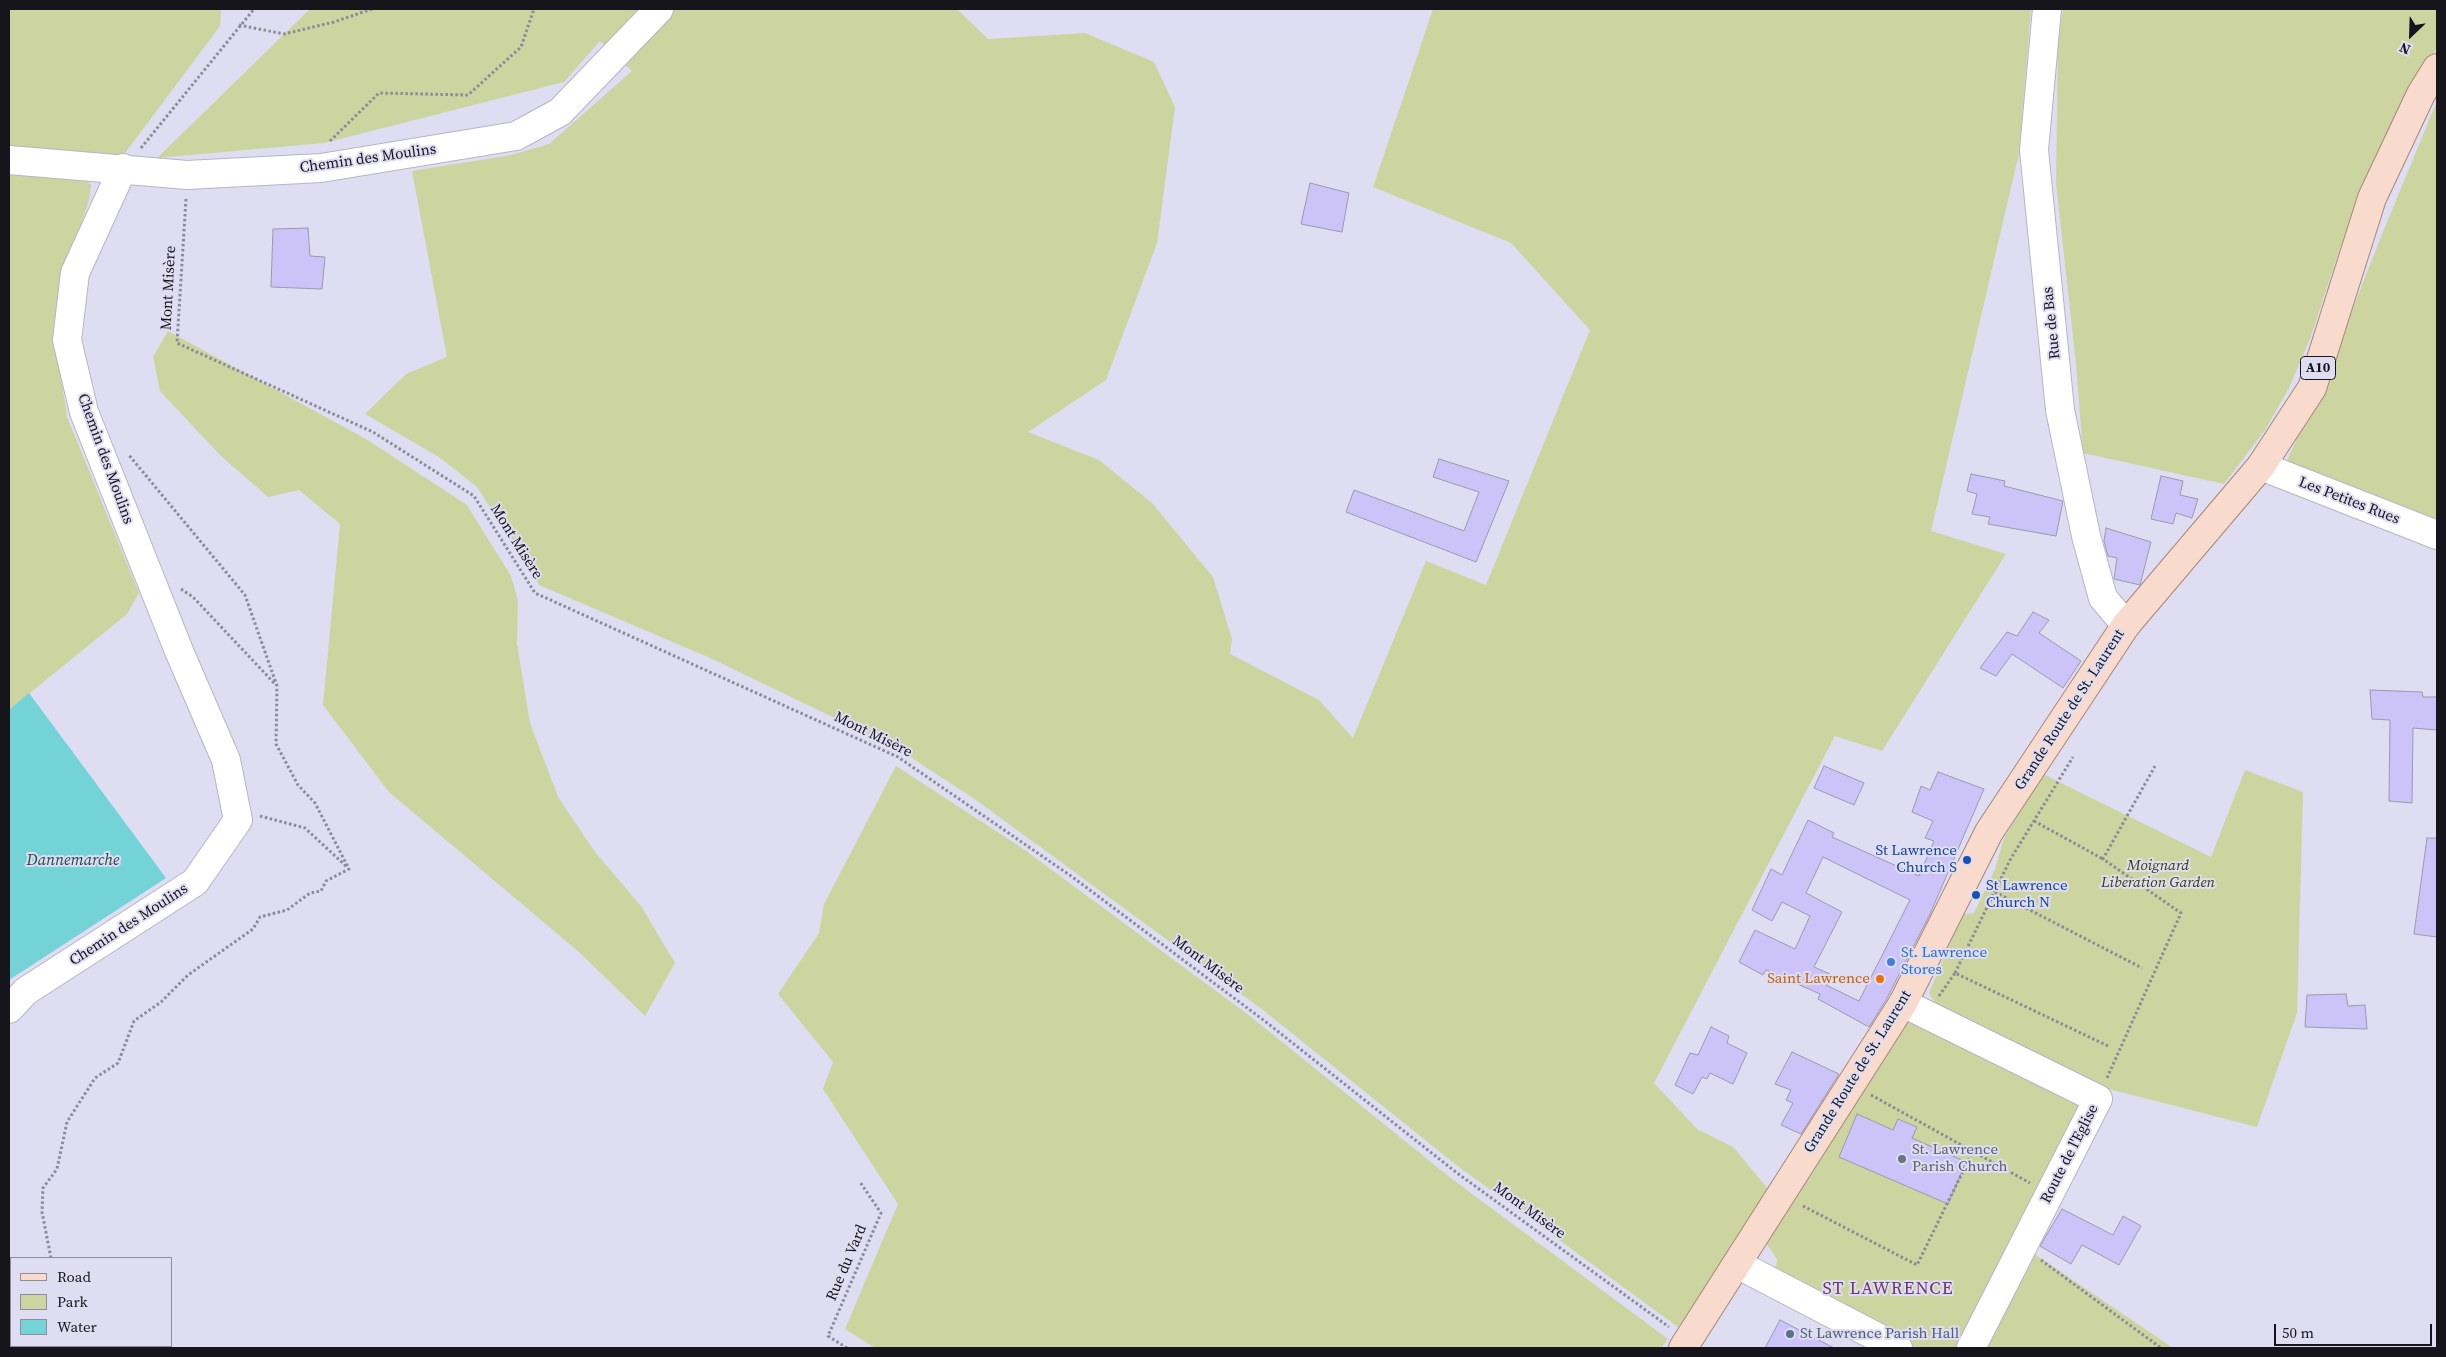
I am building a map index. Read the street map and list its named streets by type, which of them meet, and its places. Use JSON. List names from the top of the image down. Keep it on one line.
{"streets":{"main road":["A10","Grande Route de St. Laurent"],"street":["Chemin des Moulins","Rue de Bas","Les Petites Rues","Route de l'Eglise"],"path":["Mont Misère","Rue du Vard"]},"crossings":[["Chemin des Moulins","Mont Misère"],["Mont Misère","Grande Route de St. Laurent"],["Rue de Bas","Grande Route de St. Laurent"],["Les Petites Rues","Grande Route de St. Laurent"],["Grande Route de St. Laurent","Route de l'Eglise"]],"districts":["ST LAWRENCE"],"water":["Dannemarche"],"parks":["Moignard Liberation Garden"],"places":["St Lawrence Church S","St Lawrence Church N","St. Lawrence Stores","Saint Lawrence","St. Lawrence Parish Church","St Lawrence Parish Hall"],"legend":["Road","Park","Water"],"scale_bar":"50 m","north":"bottom left"}
